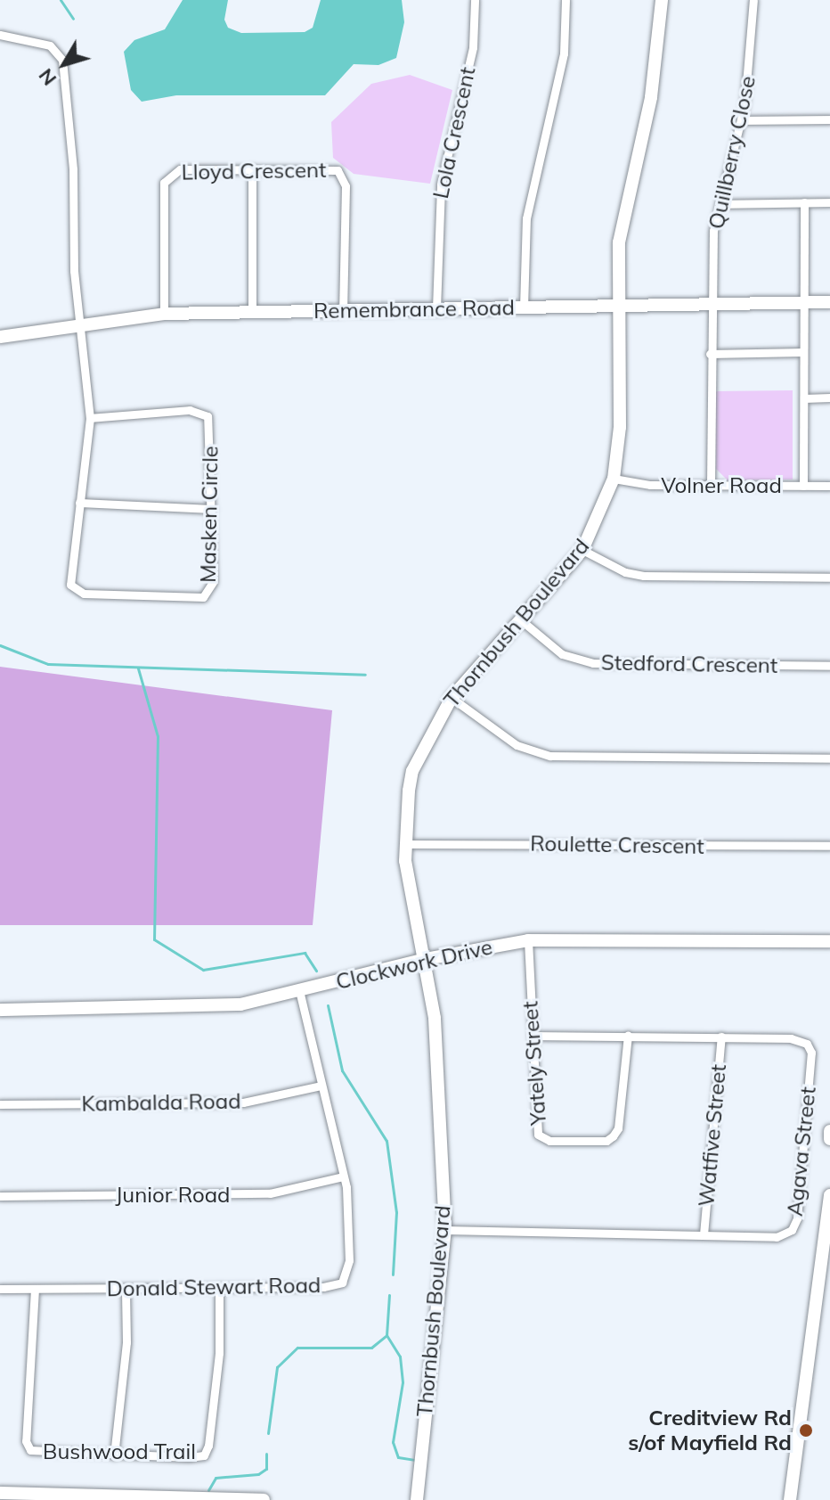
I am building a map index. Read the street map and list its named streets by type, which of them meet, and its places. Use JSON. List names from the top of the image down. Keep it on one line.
{"streets":{"street":["Lola Crescent","Quillberry Close","Lloyd Crescent","Remembrance Road","Volner Road","Masken Circle","Thornbush Boulevard","Stedford Crescent","Roulette Crescent","Clockwork Drive","Yately Street","Kambalda Road","Watfive Street","Agava Street","Junior Road","Donald Stewart Road","Bushwood Trail"]},"crossings":[["Lola Crescent","Remembrance Road"],["Quillberry Close","Remembrance Road"],["Quillberry Close","Volner Road"],["Lloyd Crescent","Remembrance Road"],["Remembrance Road","Masken Circle"],["Remembrance Road","Thornbush Boulevard"],["Volner Road","Thornbush Boulevard"],["Thornbush Boulevard","Stedford Crescent"],["Thornbush Boulevard","Roulette Crescent"],["Thornbush Boulevard","Clockwork Drive"],["Thornbush Boulevard","Agava Street"],["Clockwork Drive","Yately Street"],["Clockwork Drive","Donald Stewart Road"],["Yately Street","Agava Street"],["Kambalda Road","Donald Stewart Road"],["Watfive Street","Agava Street"],["Junior Road","Donald Stewart Road"],["Donald Stewart Road","Bushwood Trail"]],"places":["Creditview Rd s/of Mayfield Rd"],"north":"bottom left"}
